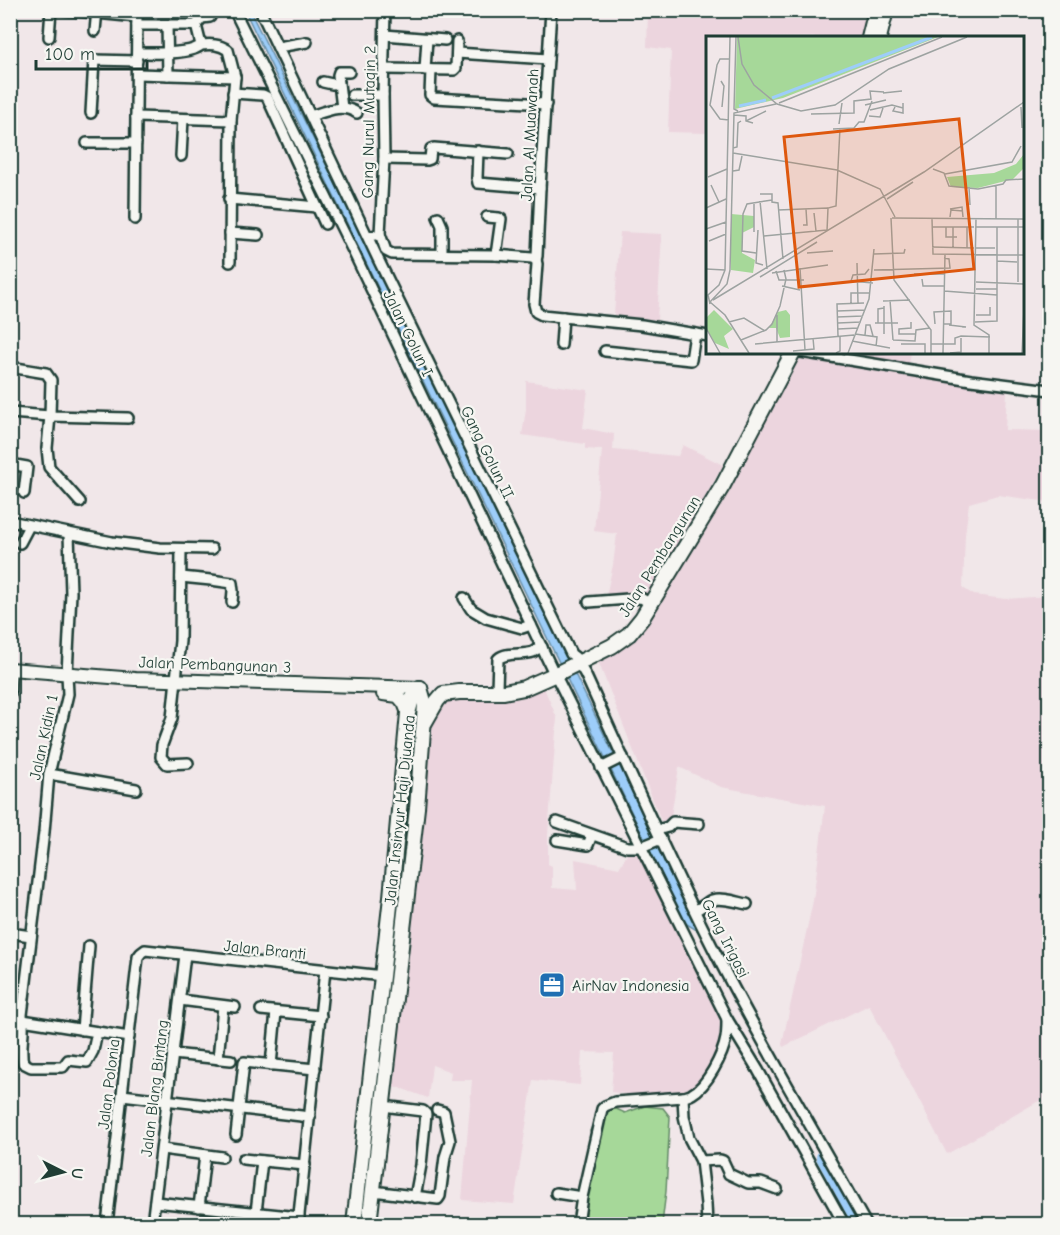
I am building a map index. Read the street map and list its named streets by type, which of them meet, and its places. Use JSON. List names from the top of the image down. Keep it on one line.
{"streets":{"main road":["Jalan Pembangunan","Jalan Insinyur Haji Djuanda"],"street":["Gang Nurul Mutaqin 2","Jalan Al Muawanah","Jalan Golun I","Gang Golun II","Jalan Pembangunan 3","Jalan Kidin 1","Gang Irigasi","Jalan Branti","Jalan Polonia","Jalan Blang Bintang"]},"crossings":[["Jalan Golun I","Jalan Pembangunan"],["Jalan Golun I","Gang Irigasi"],["Gang Golun II","Jalan Pembangunan"],["Gang Golun II","Gang Irigasi"],["Jalan Pembangunan","Jalan Pembangunan 3"],["Jalan Pembangunan","Jalan Insinyur Haji Djuanda"],["Jalan Pembangunan","Gang Irigasi"],["Jalan Pembangunan 3","Jalan Kidin 1"],["Jalan Pembangunan 3","Jalan Insinyur Haji Djuanda"],["Jalan Insinyur Haji Djuanda","Jalan Branti"],["Jalan Branti","Jalan Polonia"],["Jalan Branti","Jalan Blang Bintang"]],"places":{"office":["AirNav Indonesia"]},"scale_bar":"100 m","north":"right"}
